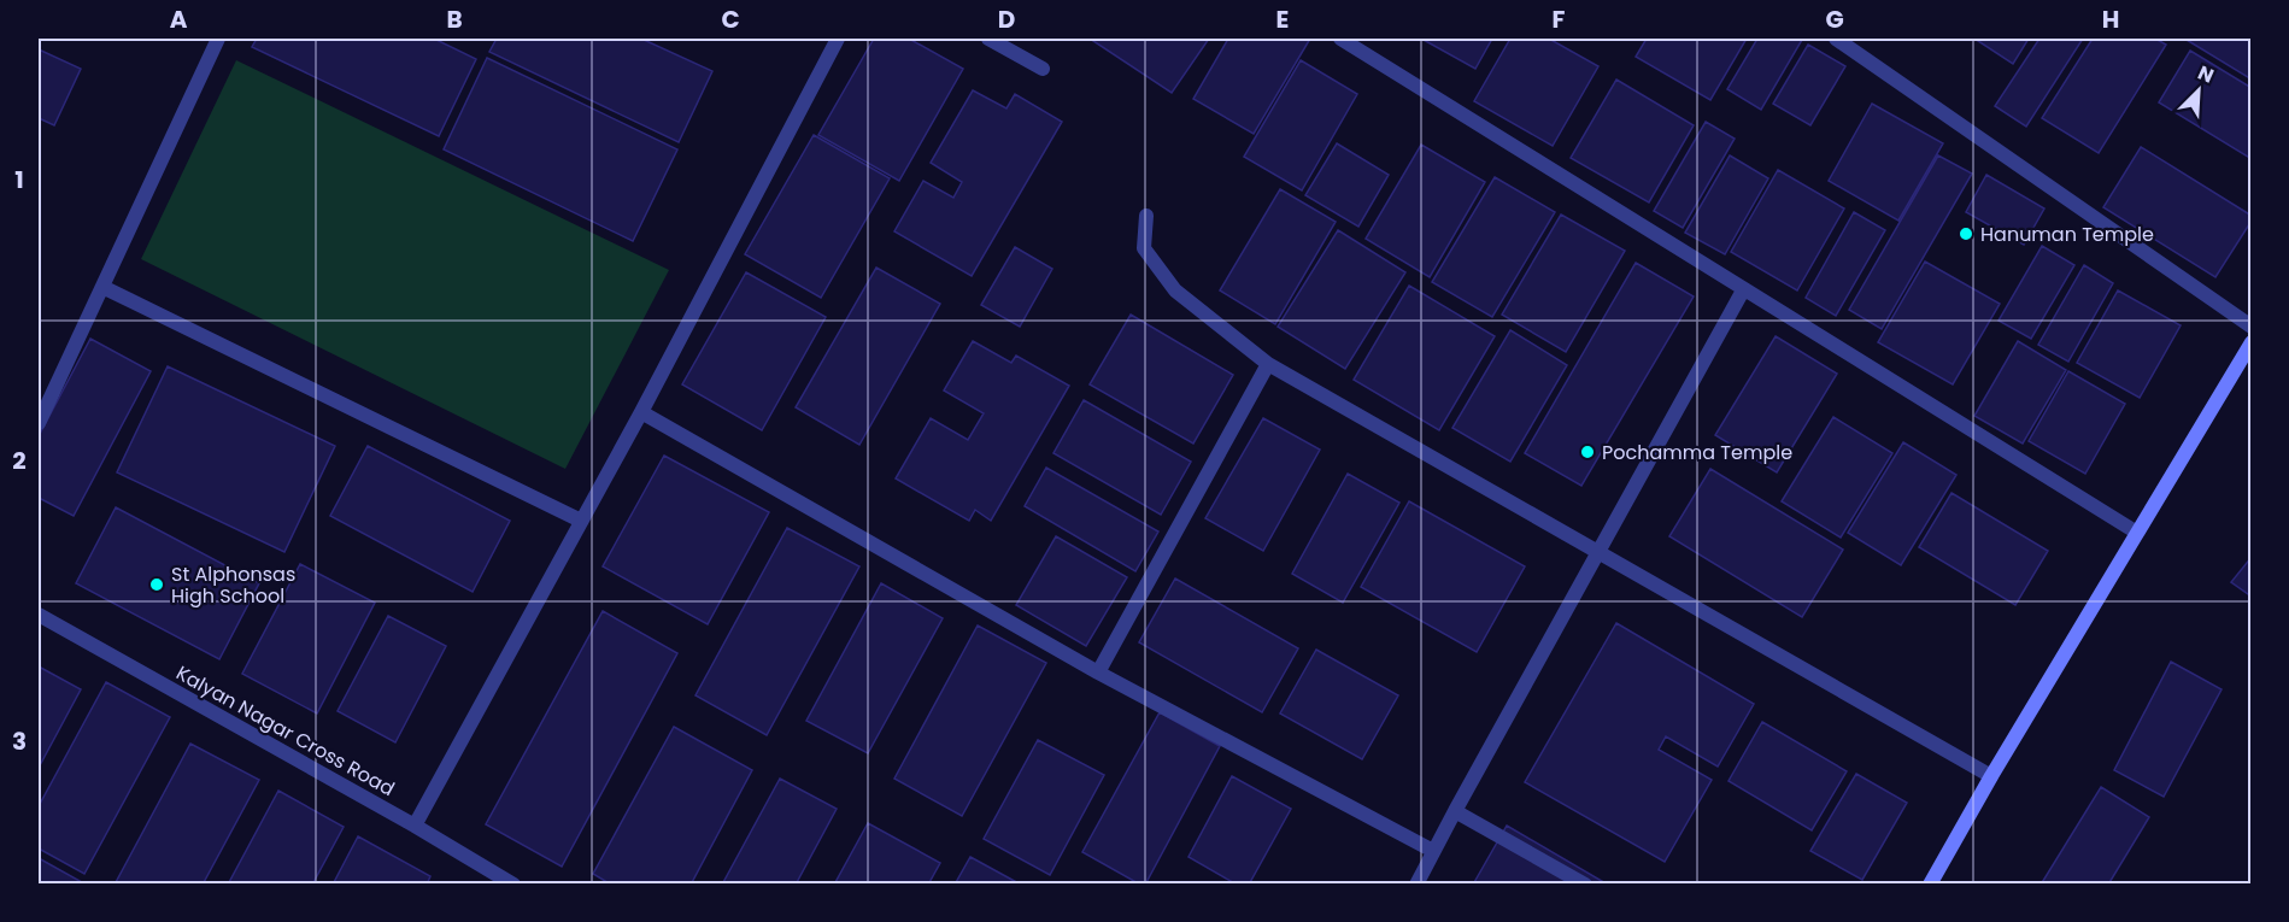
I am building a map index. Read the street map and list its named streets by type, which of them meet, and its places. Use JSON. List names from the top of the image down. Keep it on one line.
{"streets":{"street":["Kalyan Nagar Cross Road"]},"places":["Hanuman Temple","Pochamma Temple","St Alphonsas High School"],"north":"top right","grid":{"columns":["A","B","C","D","E","F","G","H"],"rows":["1","2","3"]}}
